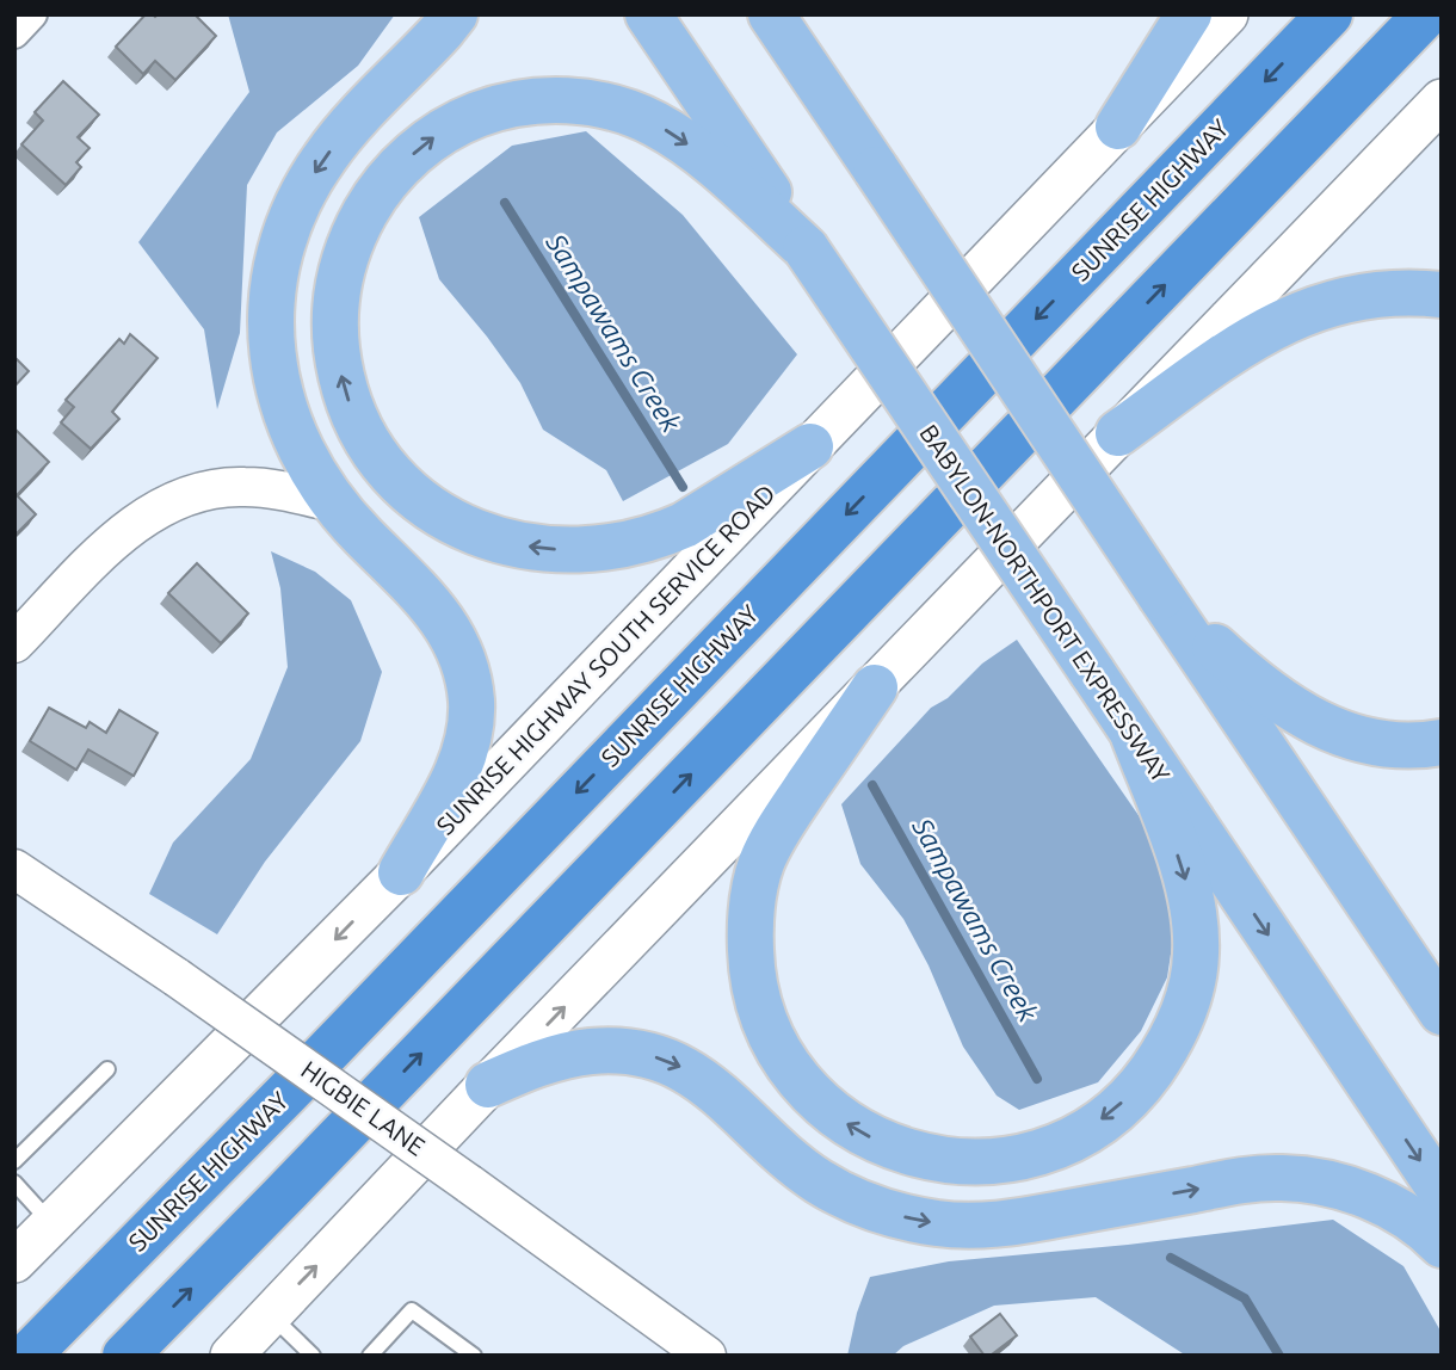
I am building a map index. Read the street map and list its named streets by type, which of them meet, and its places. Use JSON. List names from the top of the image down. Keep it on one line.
{"streets":{"highway":["SUNRISE HIGHWAY"],"main road":["BABYLON-NORTHPORT EXPRESSWAY","SUNRISE HIGHWAY SOUTH SERVICE ROAD"],"street":["HIGBIE LANE"]},"water":["Sampawams Creek"]}
